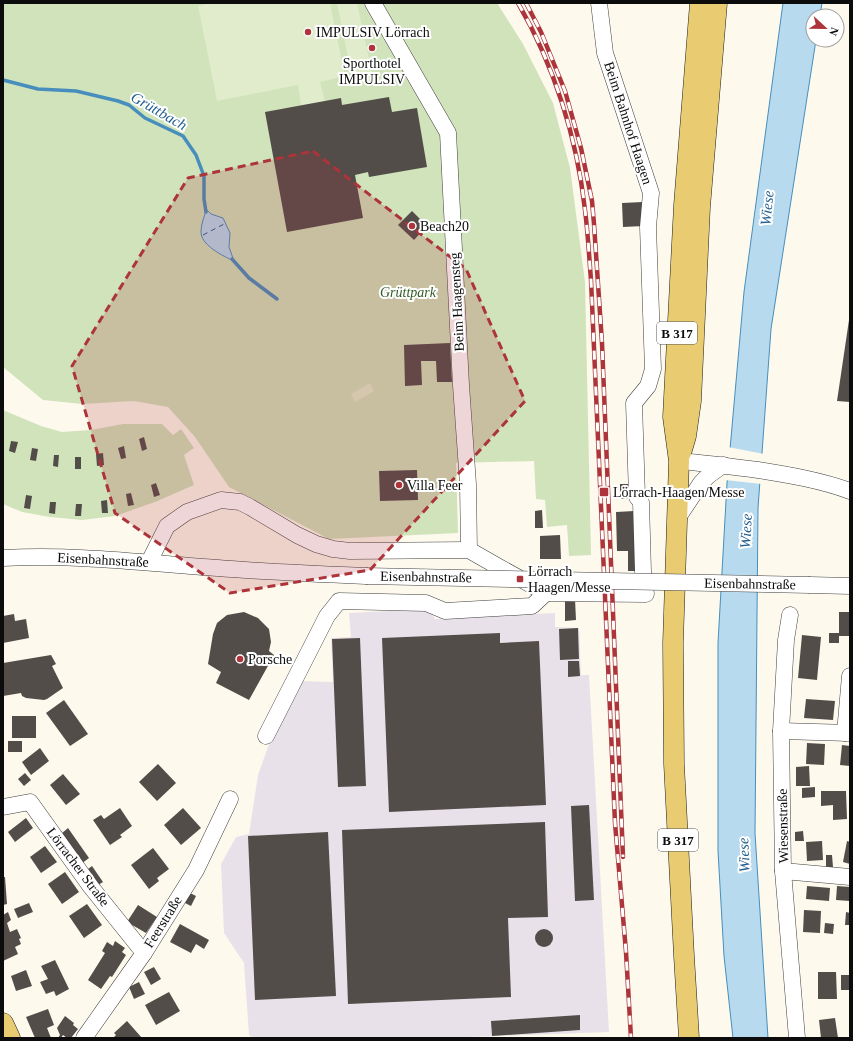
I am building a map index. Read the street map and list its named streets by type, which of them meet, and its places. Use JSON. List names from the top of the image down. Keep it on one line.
{"streets":{"main road":["B 317"],"street":["Beim Bahnhof Haagen","Beim Haagensteg","Eisenbahnstraße","Wiesenstraße","Lörracher Straße","Feerstraße"]},"crossings":[["Lörracher Straße","Feerstraße"]],"water":["Grüttbach","Wiese"],"parks":["Grüttpark"],"places":{"other":["IMPULSIV Lörrach","Sporthotel IMPULSIV","Beach20","Villa Feer","Porsche"],"transit":["Lörrach-Haagen/Messe","Lörrach Haagen/Messe"]},"north":"right"}
